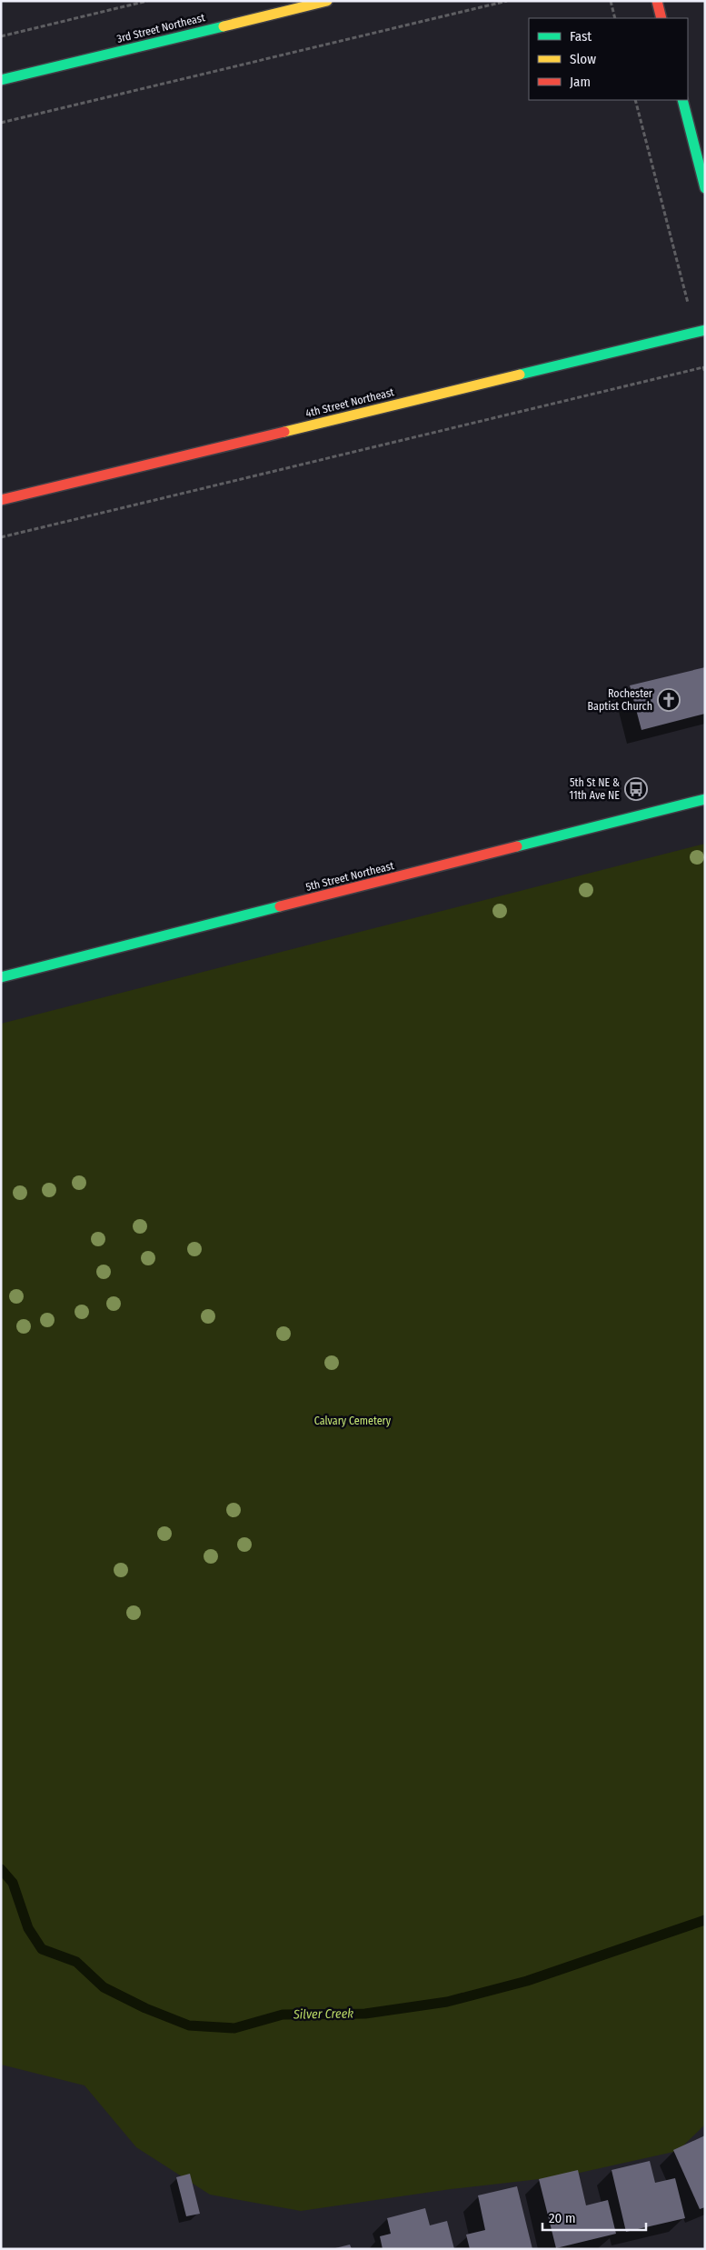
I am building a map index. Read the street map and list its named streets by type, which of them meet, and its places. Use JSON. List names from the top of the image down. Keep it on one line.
{"streets":{"street":["3rd Street Northeast","4th Street Northeast","5th Street Northeast"]},"water":["Silver Creek"],"parks":["Calvary Cemetery"],"places":{"church":["Rochester Baptist Church"],"bus stop":["5th St NE & 11th Ave NE"]},"legend":["Fast","Slow","Jam"],"scale_bar":"20 m"}
